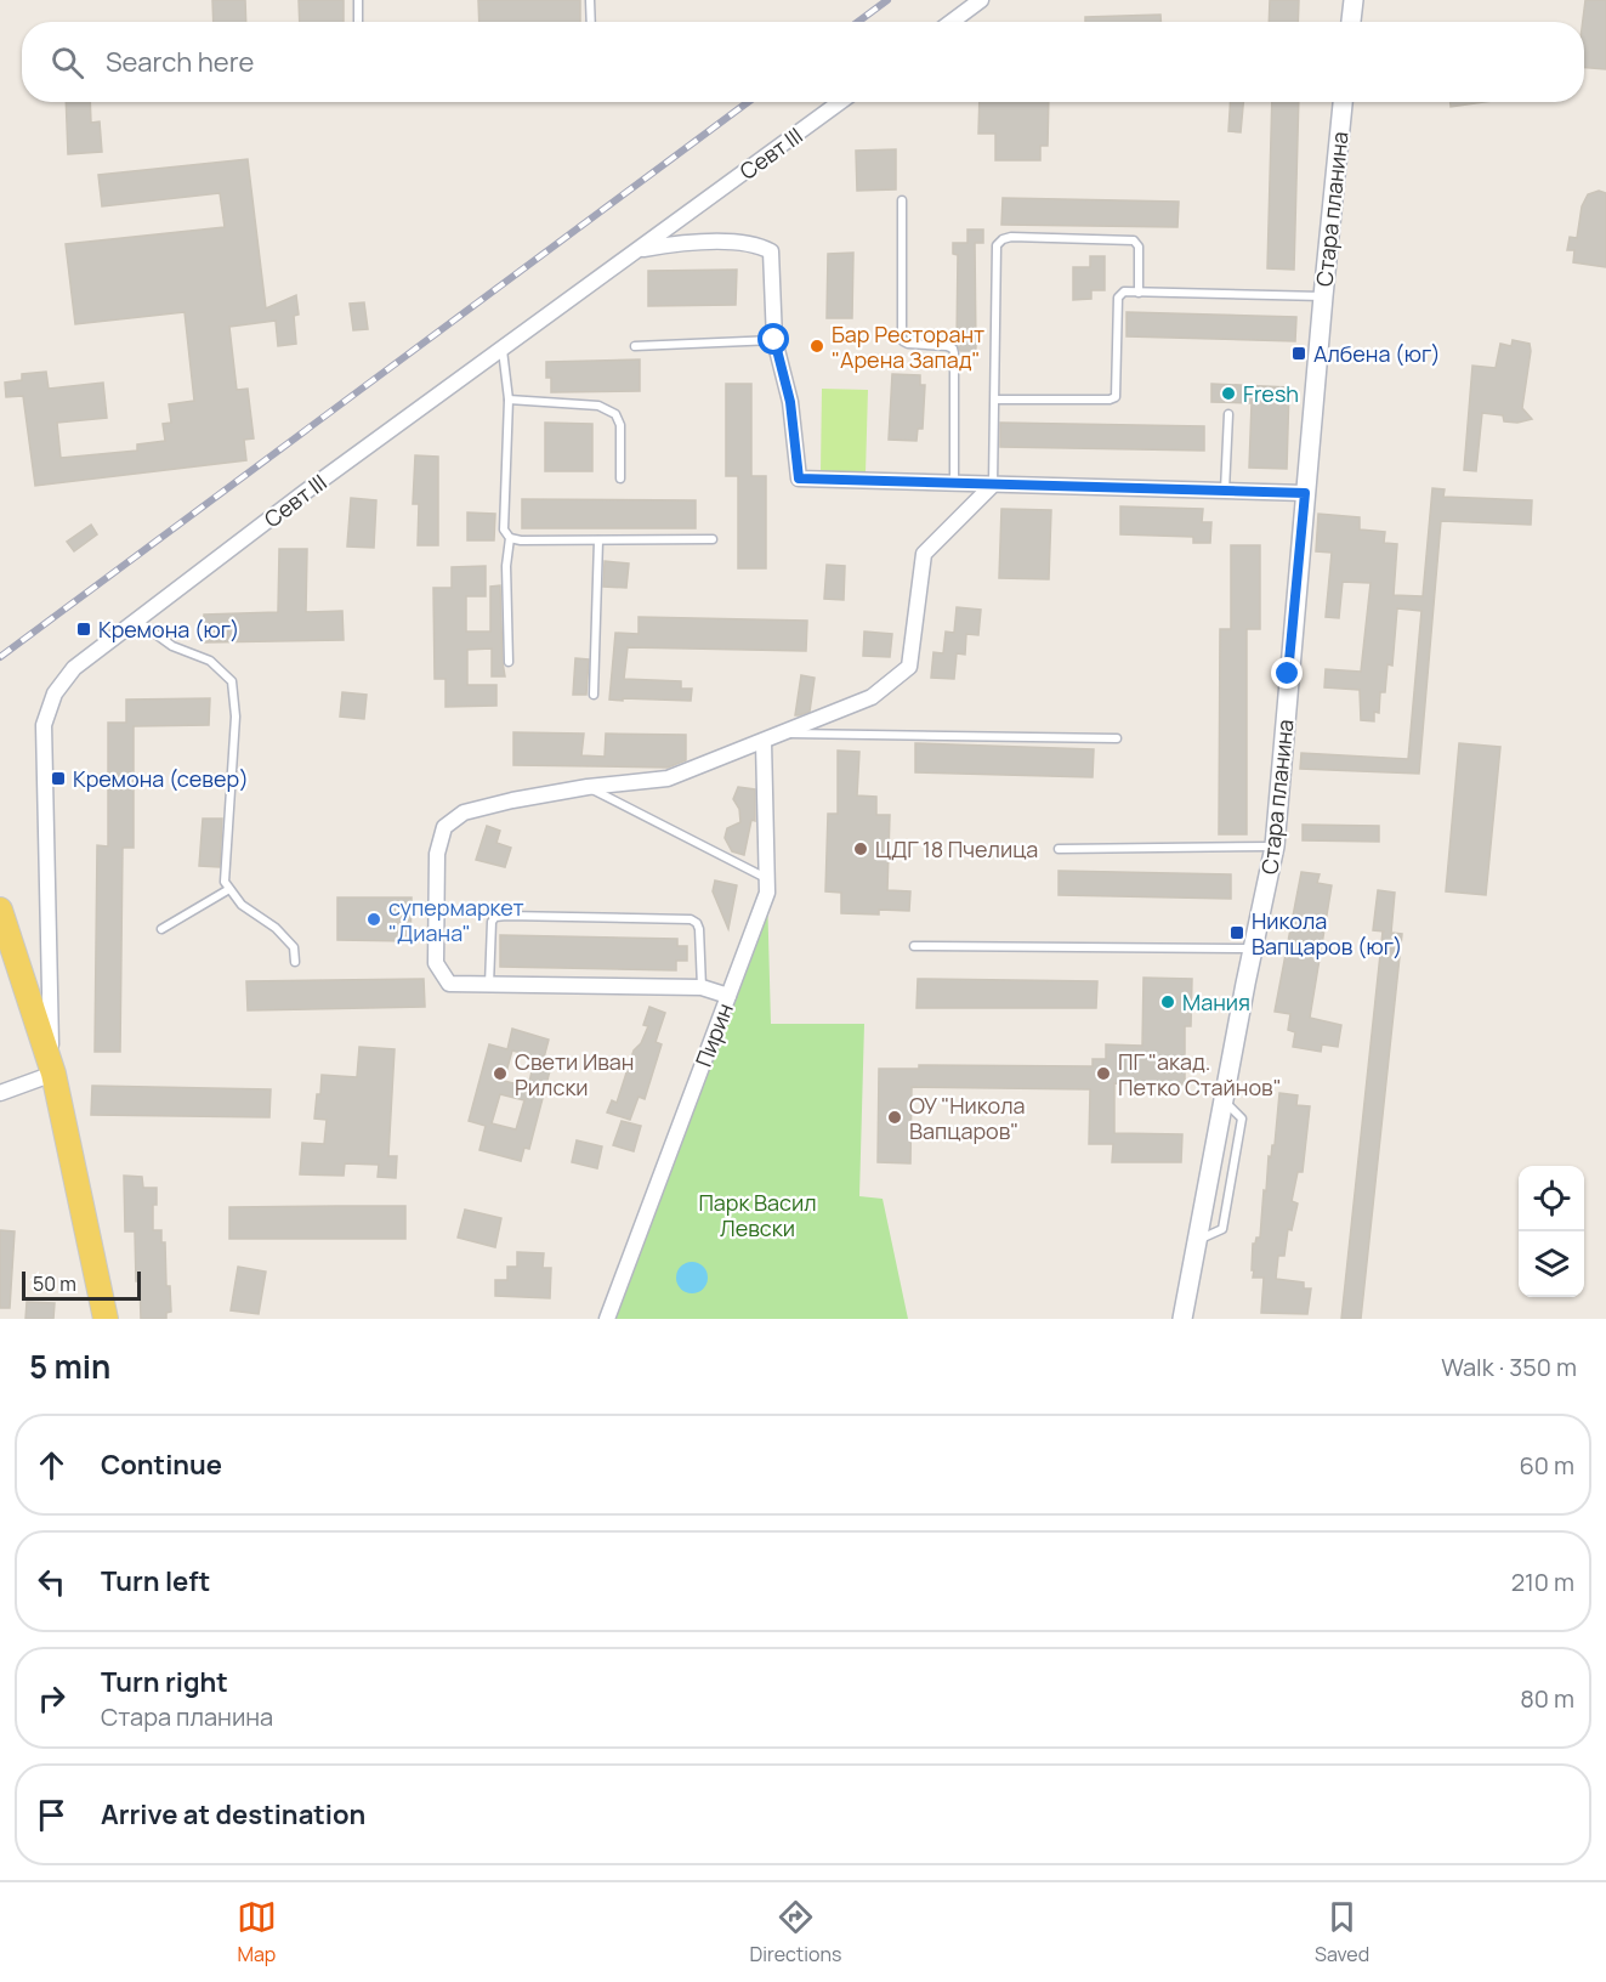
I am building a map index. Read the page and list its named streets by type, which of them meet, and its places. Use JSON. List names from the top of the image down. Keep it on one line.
{"streets":{"street":["Севт III","Стара планина","Пирин"]},"parks":["Парк Васил Левски"],"places":{"other":["Бар Ресторант \"Арена Запад\"","Fresh","ЦДГ 18 Пчелица","супермаркет \"Диана\"","Мания","Свети Иван Рилски","ПГ \"акад. Петко Стайнов\"","ОУ \"Никола Вапцаров\""],"transit":["Албена (юг)","Кремона (юг)","Кремона (север)","Никола Вапцаров (юг)"]},"scale_bar":"50 m","page":{"search":"Search here","scale":"50 m","heading":["5 min","Walk · 350 m"],"list":[["Continue","60 m"],["Turn left","210 m"],["Turn right","Стара планина","80 m"],"Arrive at destination"],"nav":["Map","Directions","Saved"]}}
